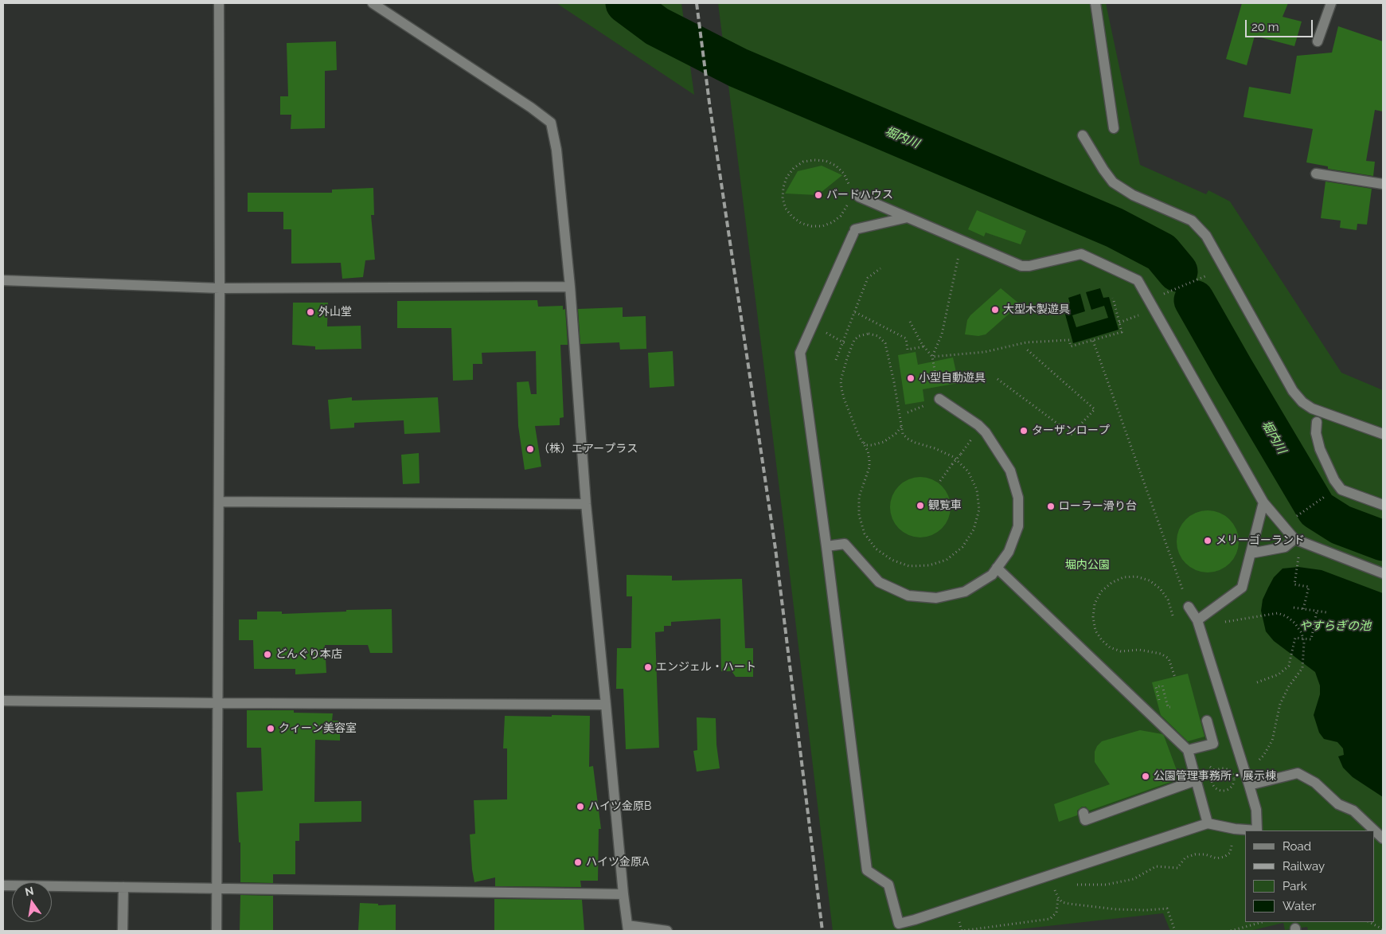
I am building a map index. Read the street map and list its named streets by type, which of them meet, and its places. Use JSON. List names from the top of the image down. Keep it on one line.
{"water":["堀内川","やすらぎの池"],"parks":["堀内公園"],"places":["バードハウス","大型木製遊具","外山堂","小型自動遊具","ターザンロープ","（株）エアープラス","観覧車","ローラー滑り台","メリーゴーランド","どんぐり本店","エンジェル・ハート","クィーン美容室","公園管理事務所・展示棟","ハイツ金原B","ハイツ金原A"],"legend":["Road","Railway","Park","Water"],"scale_bar":"20 m","north":"top"}
